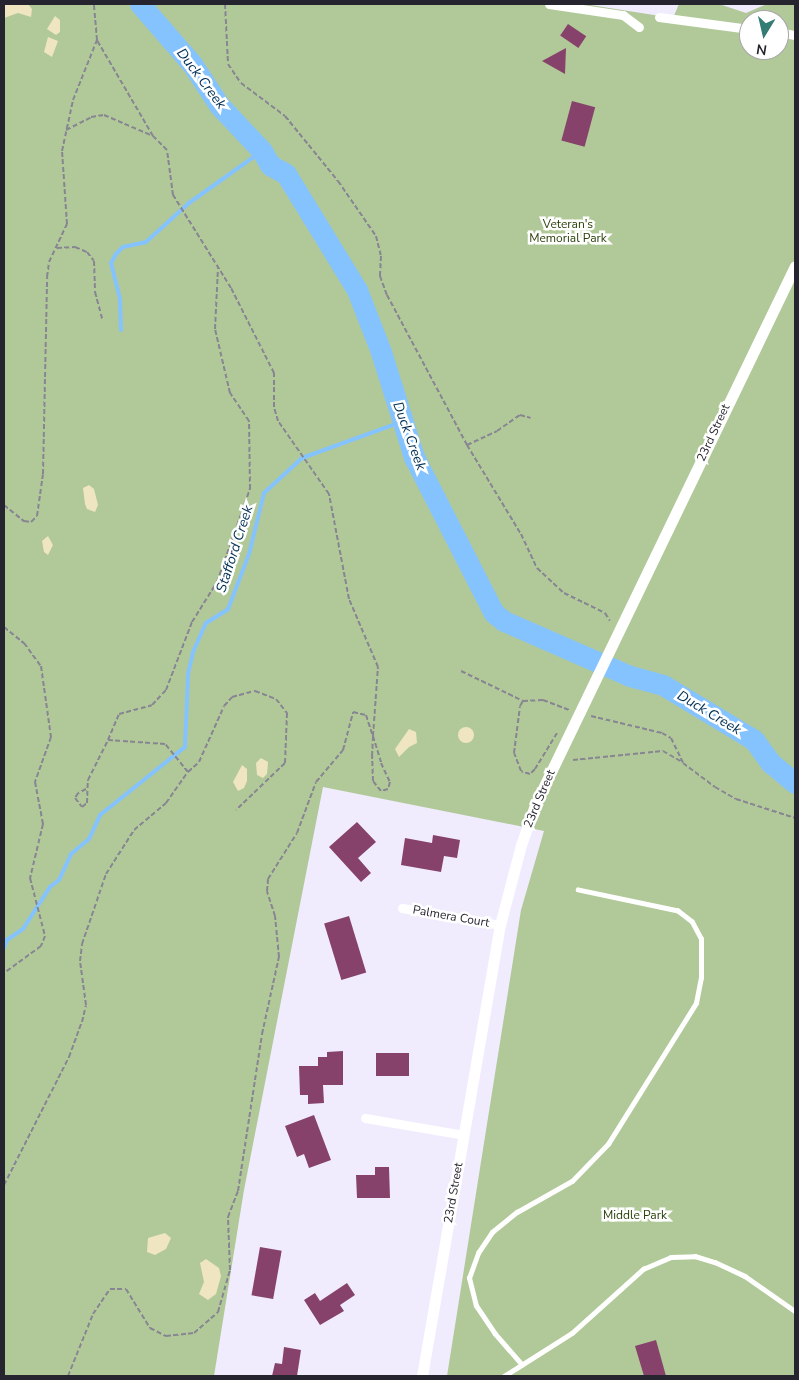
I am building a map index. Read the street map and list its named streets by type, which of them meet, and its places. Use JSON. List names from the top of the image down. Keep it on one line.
{"streets":{"street":["23rd Street","Palmera Court"]},"crossings":[["23rd Street","Palmera Court"]],"water":["Duck Creek","Stafford Creek"],"parks":["Veteran's Memorial Park","Middle Park"],"north":"bottom"}
